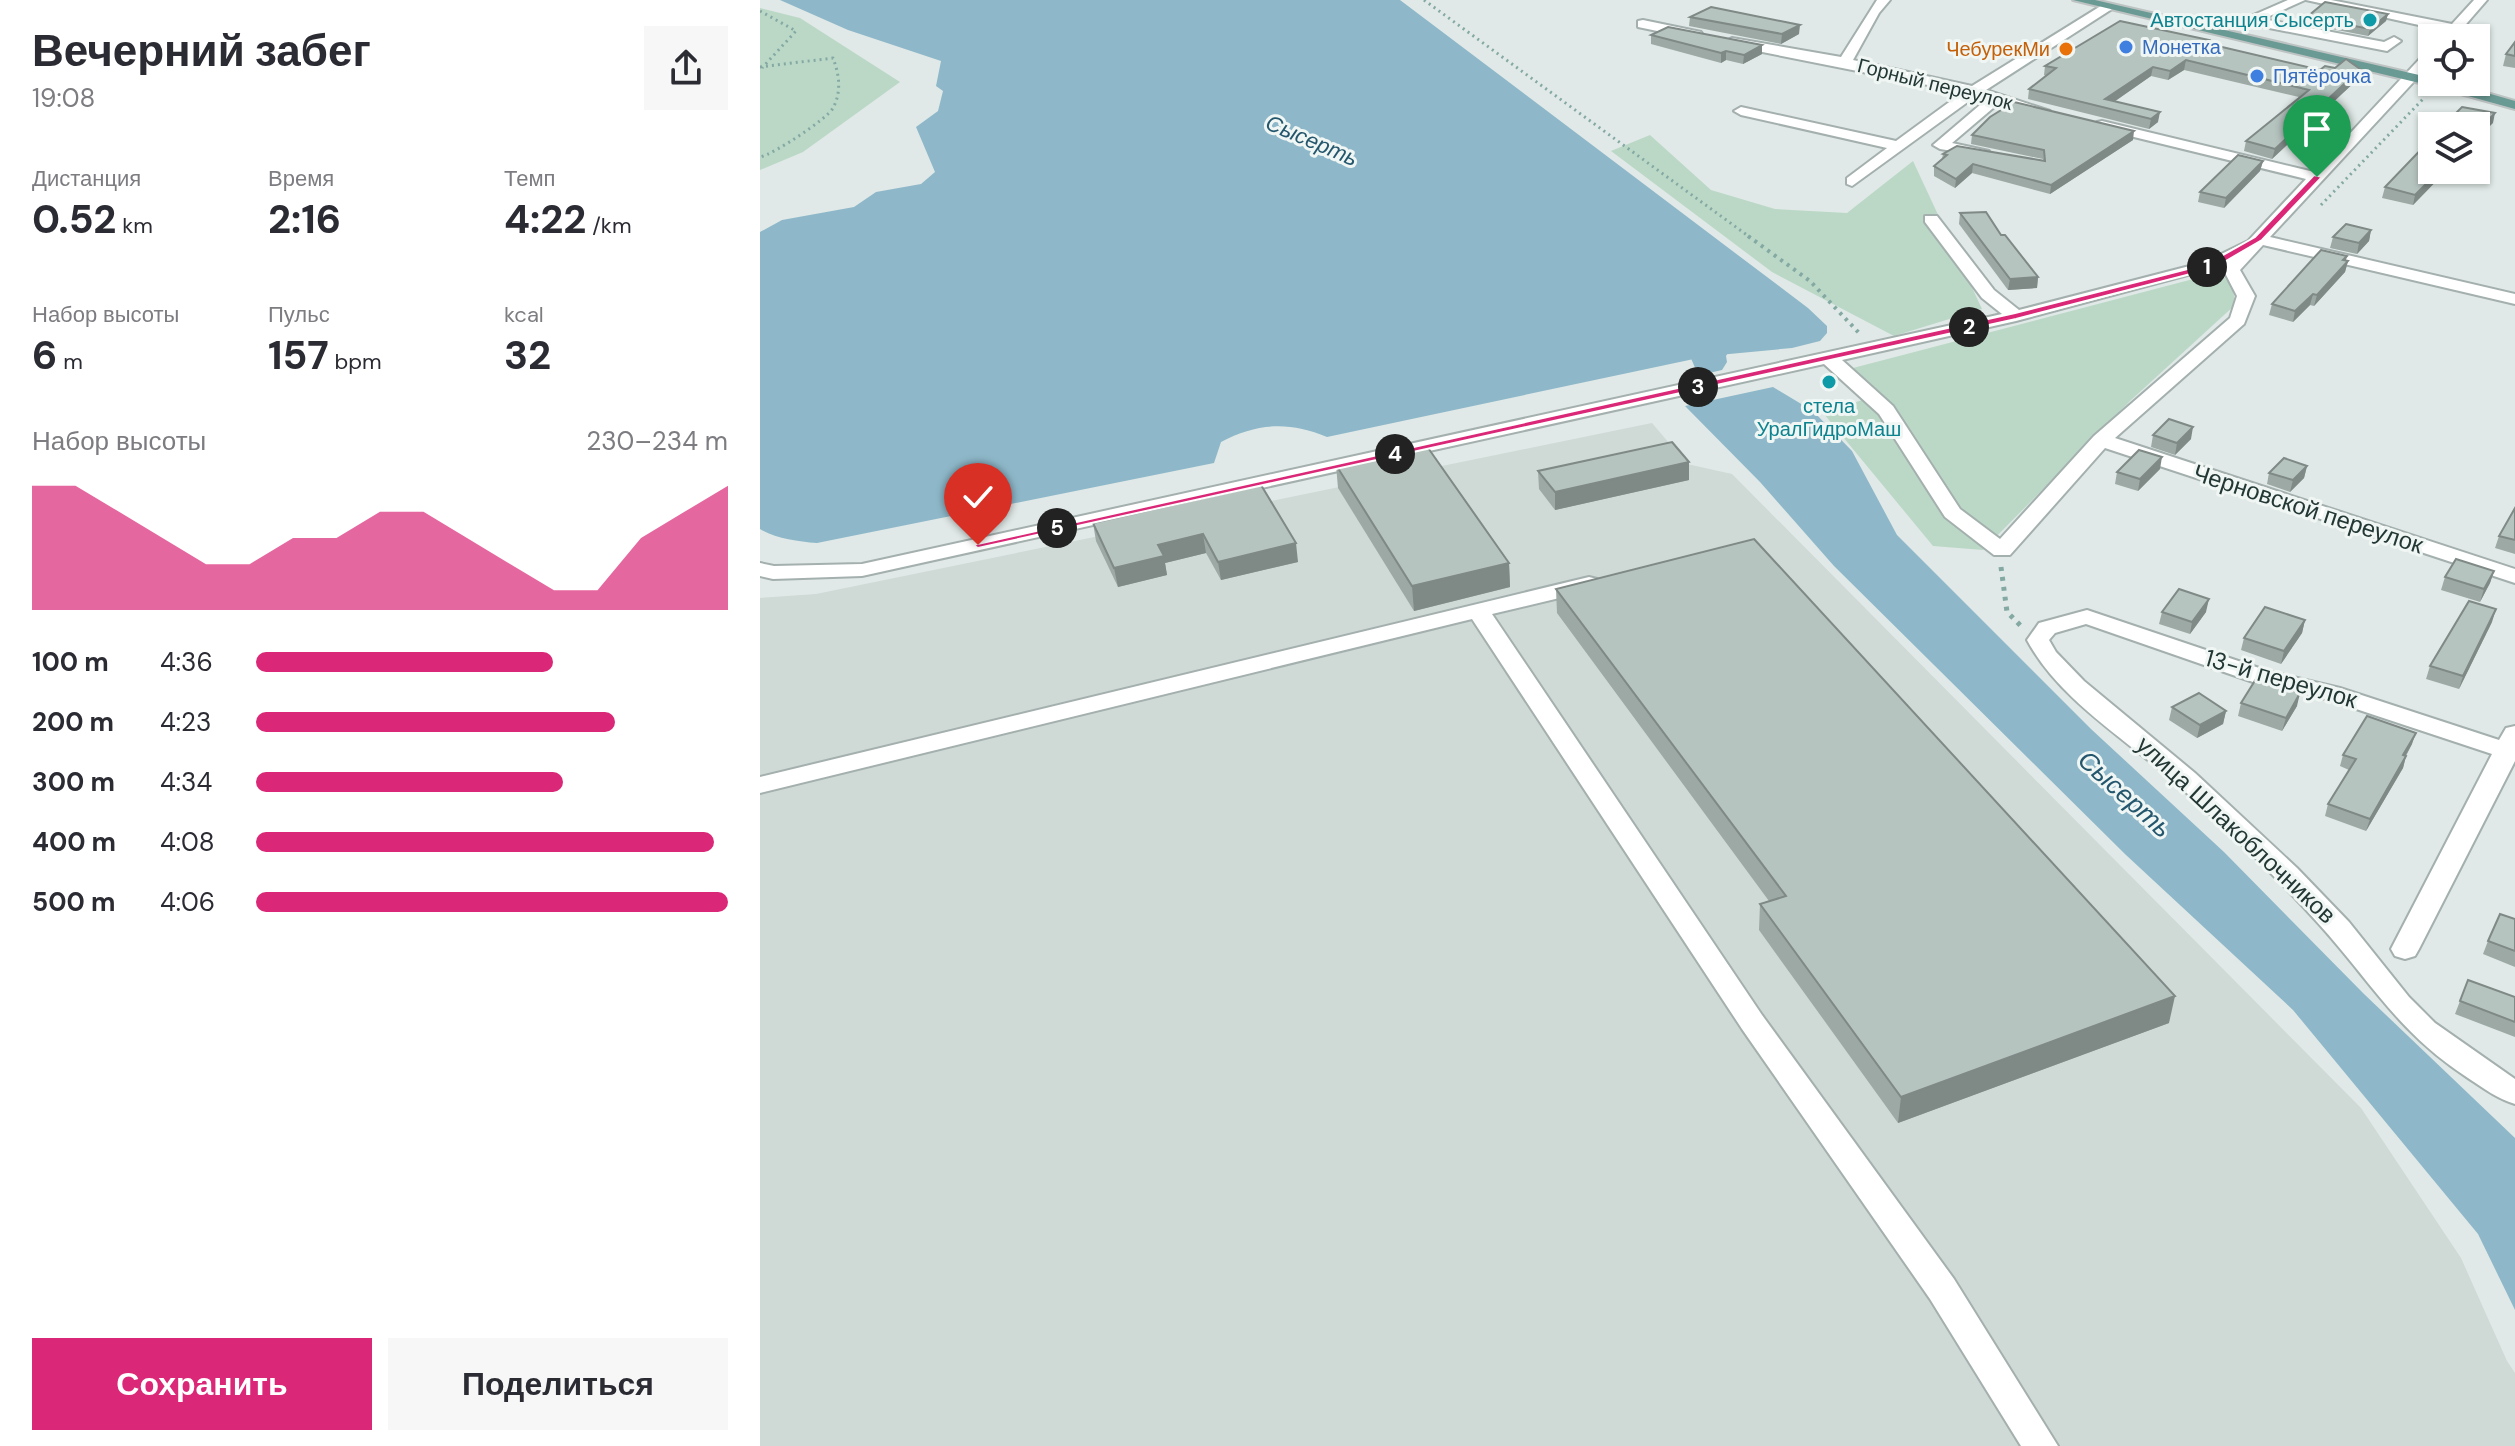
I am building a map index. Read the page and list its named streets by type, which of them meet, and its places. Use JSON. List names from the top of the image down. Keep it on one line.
{"streets":{"street":["Горный переулок","Черновской переулок","13-й переулок","улица Шлакоблочников"]},"crossings":[["13-й переулок","улица Шлакоблочников"]],"water":["Сысерть"],"places":["Автостанция Сысерть","Монетка","ЧебурекМи","Пятёрочка","стела УралГидроМаш"],"page":{"heading":["Вечерний забег","19:08"],"stats":[["Дистанция","0.52 km"],["Время","2:16"],["Темп","4:22 /km"],["Набор высоты","6 m"],["Пульс","157 bpm"],["kcal","32"]],"pins":["1","2","3","4","5"],"chart":["Набор высоты","230–234 m"],"list":[{"name":"100 m","note":"4:36"},{"name":"200 m","note":"4:23"},{"name":"300 m","note":"4:34"},{"name":"400 m","note":"4:08"},{"name":"500 m","note":"4:06"}],"buttons":["Сохранить","Поделиться"]}}
